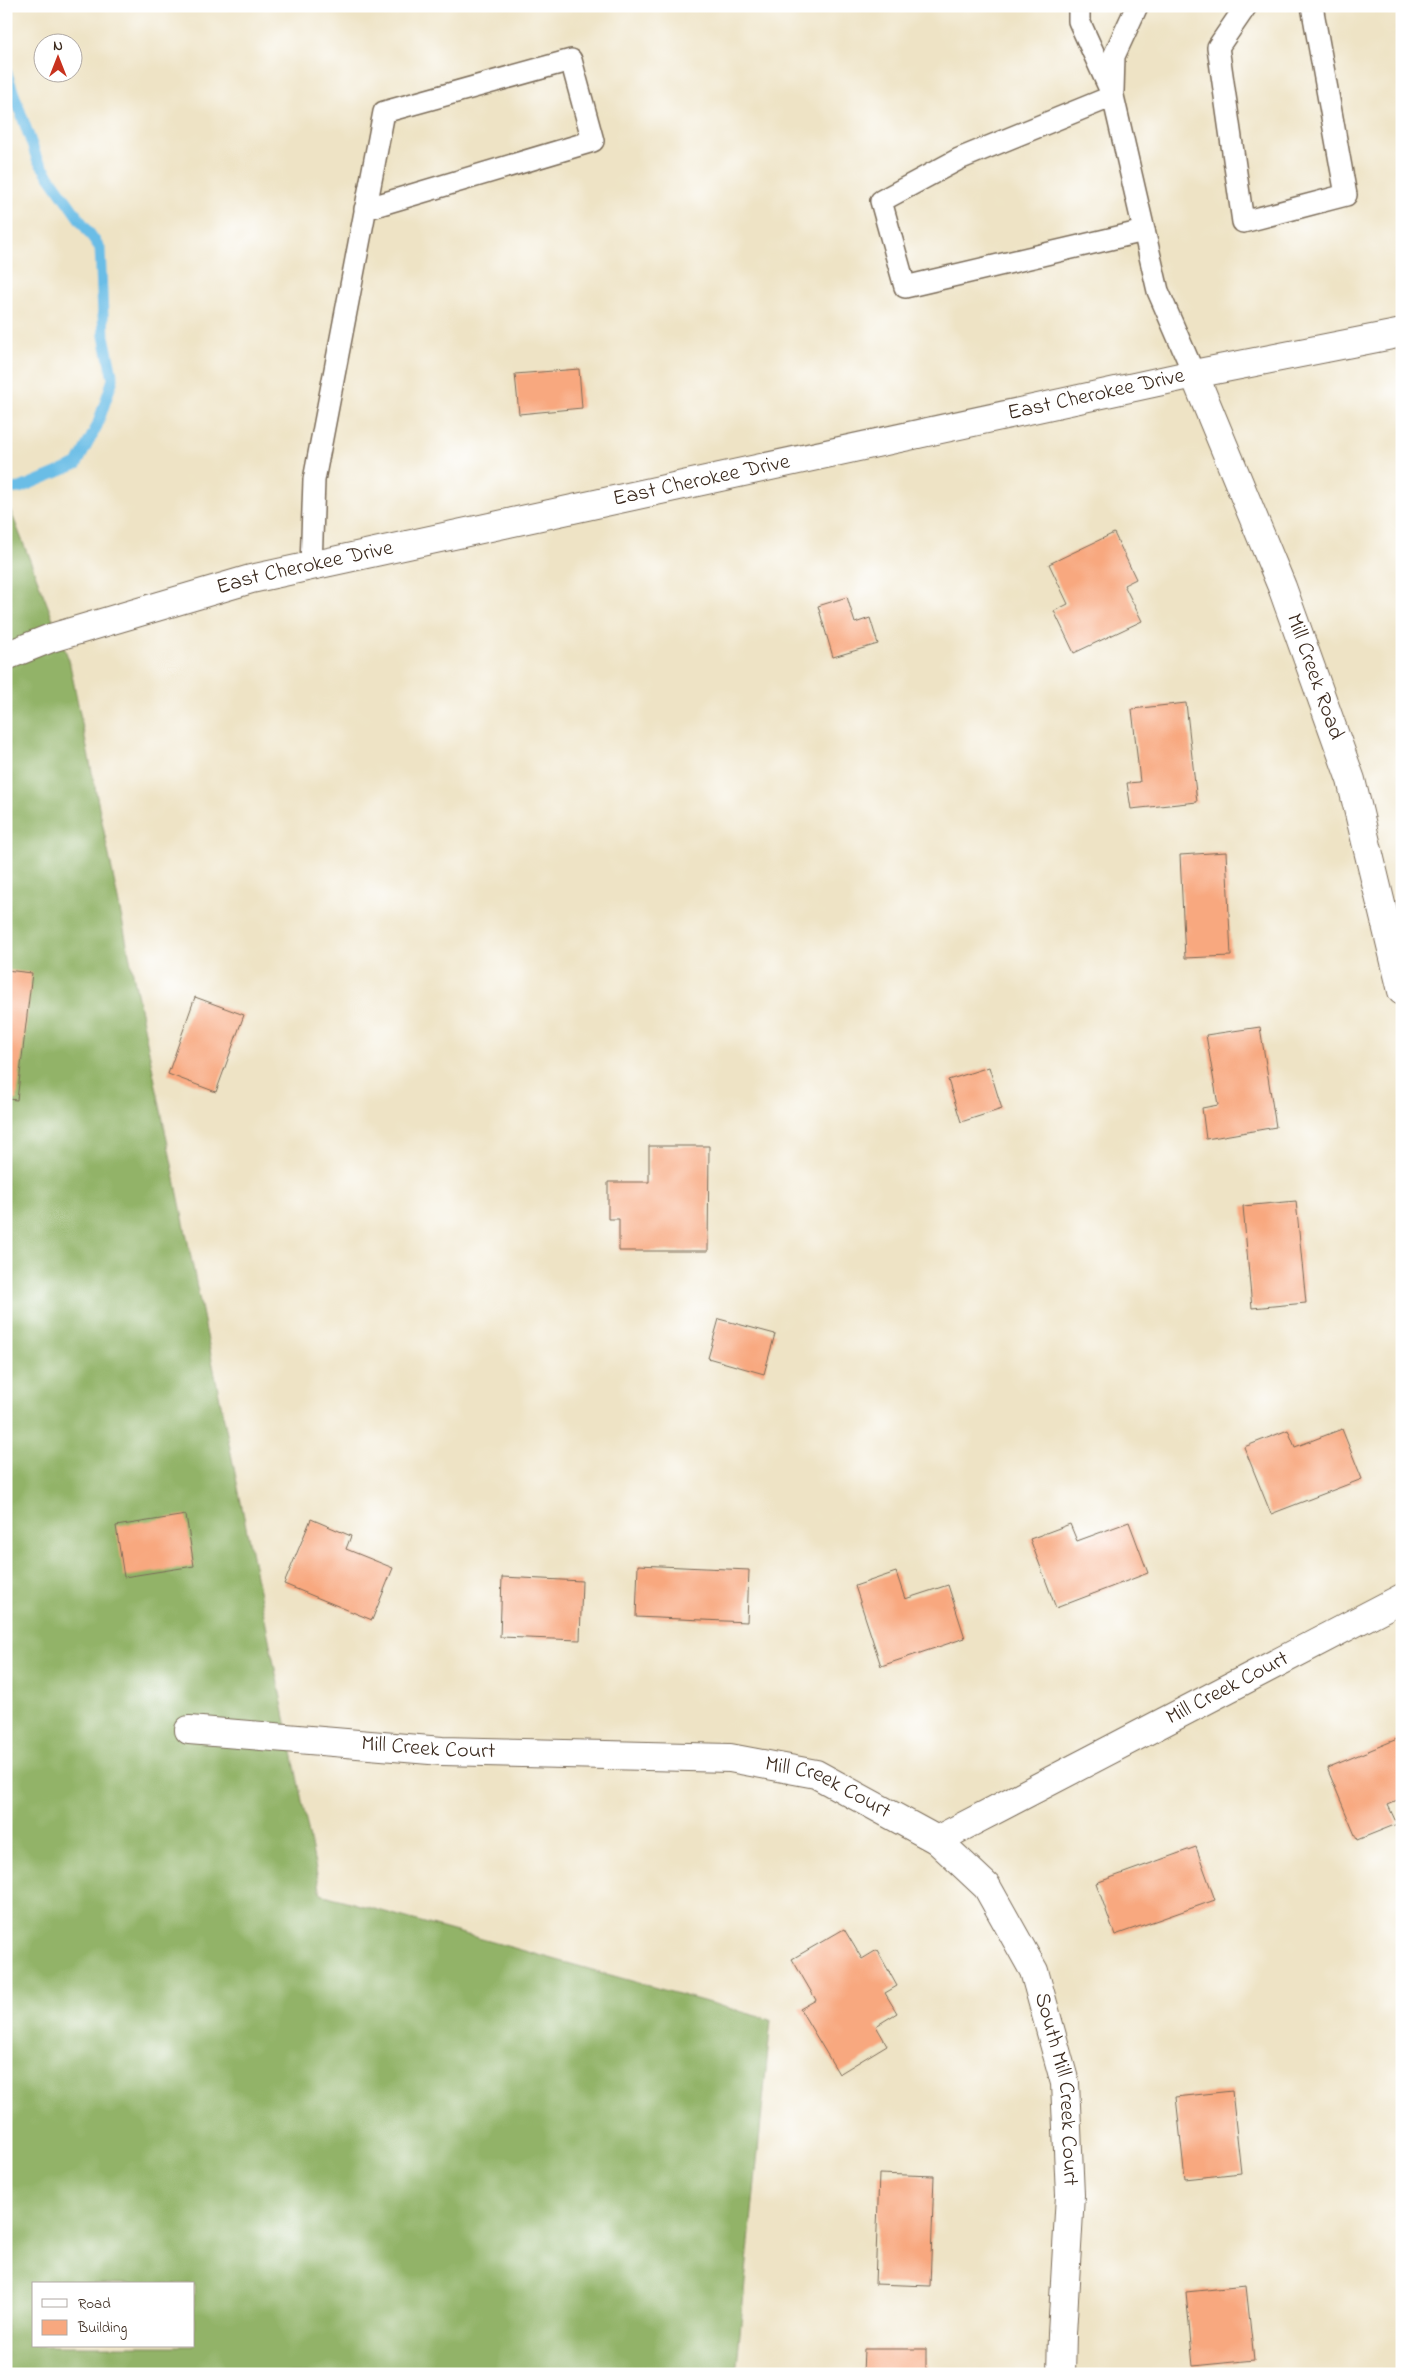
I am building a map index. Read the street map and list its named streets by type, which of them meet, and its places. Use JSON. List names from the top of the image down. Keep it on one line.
{"streets":{"street":["East Cherokee Drive","Mill Creek Road","Mill Creek Court","South Mill Creek Court"]},"crossings":[["East Cherokee Drive","Mill Creek Road"],["Mill Creek Court","South Mill Creek Court"]],"legend":["Road","Building"],"north":"top"}
